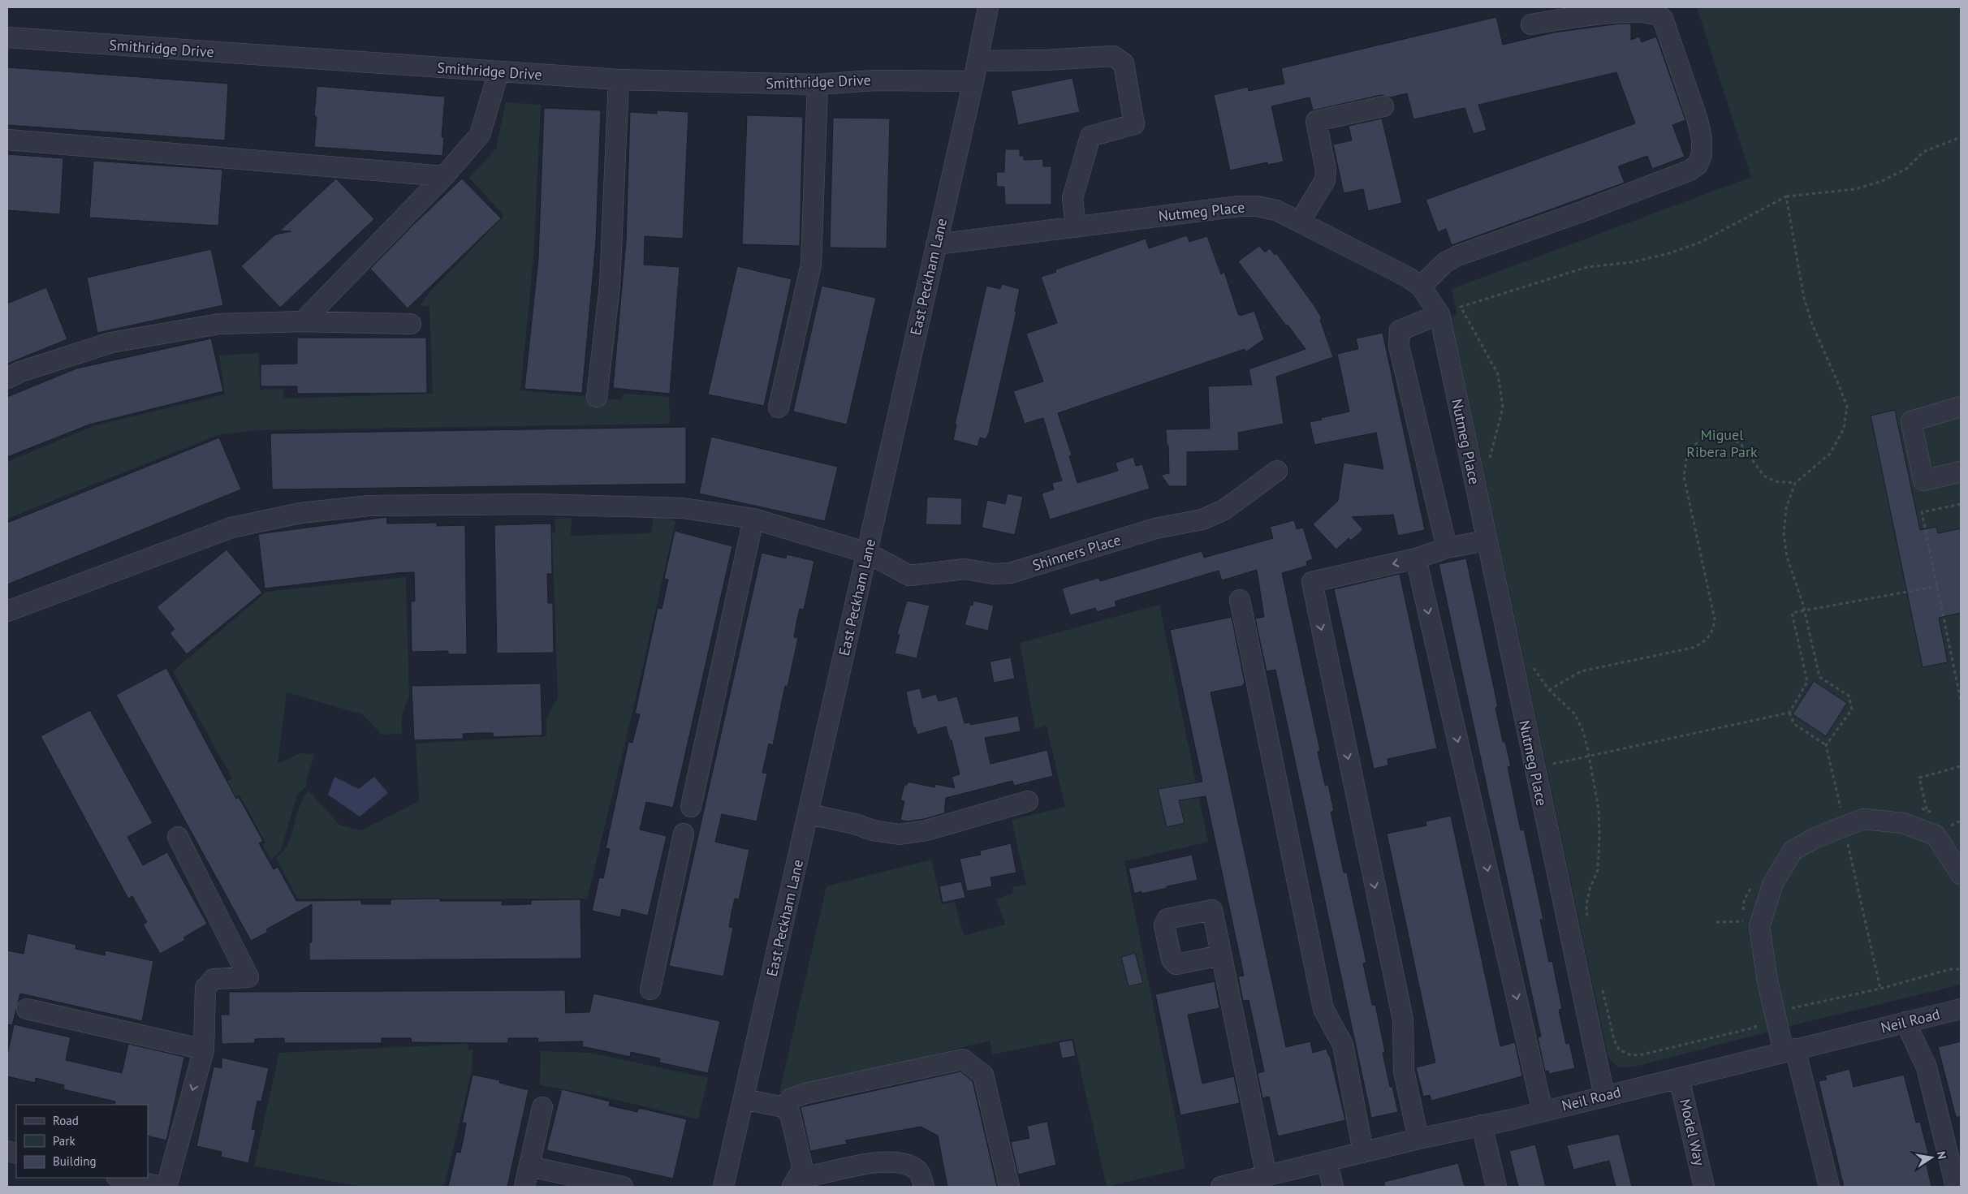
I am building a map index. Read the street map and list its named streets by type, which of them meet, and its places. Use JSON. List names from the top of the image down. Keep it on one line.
{"streets":{"street":["Smithridge Drive","Nutmeg Place","East Peckham Lane","Shinners Place","Neil Road","Model Way"]},"crossings":[["Smithridge Drive","East Peckham Lane"],["Nutmeg Place","East Peckham Lane"],["Nutmeg Place","Neil Road"],["East Peckham Lane","Shinners Place"],["Neil Road","Model Way"]],"parks":["Miguel Ribera Park"],"legend":["Road","Park","Building"],"north":"right"}
